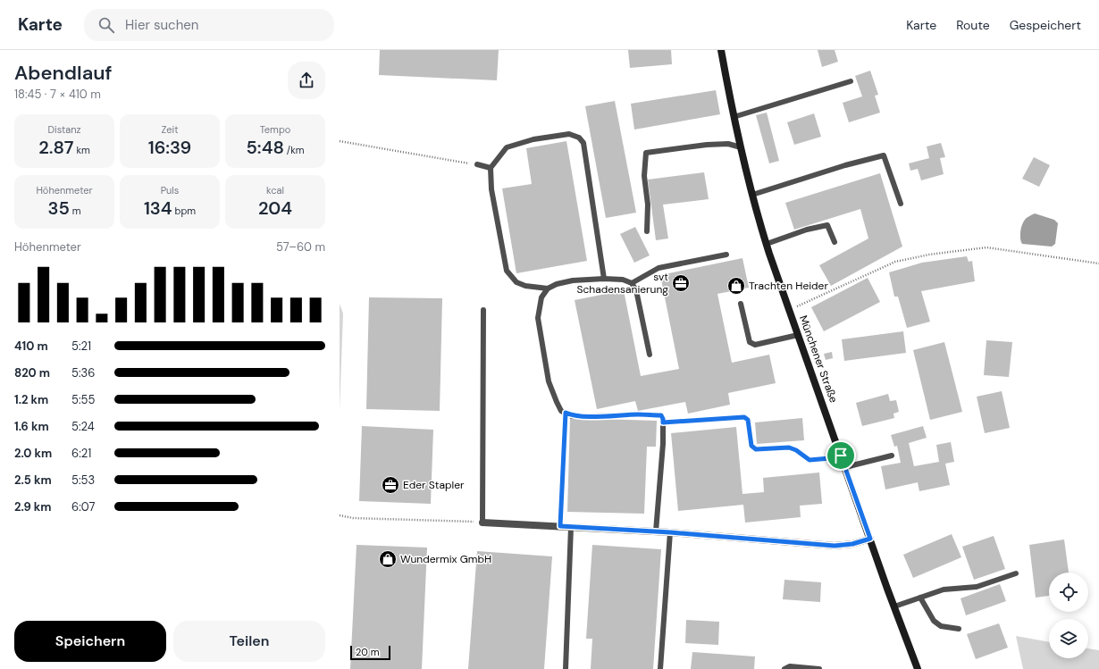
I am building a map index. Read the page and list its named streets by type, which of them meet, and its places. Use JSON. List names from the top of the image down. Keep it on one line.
{"streets":{"main road":["Münchener Straße"]},"places":{"office":["svt Schadensanierung","Eder Stapler"],"shop":["Trachten Heider","Wundermix GmbH"]},"scale_bar":"20 m","page":{"header":"Karte","search":"Hier suchen","nav":["Karte","Route","Gespeichert"],"heading":["Abendlauf","18:45 · 7 × 410 m"],"stats":[["Distanz","2.87 km"],["Zeit","16:39"],["Tempo","5:48 /km"],["Höhenmeter","35 m"],["Puls","134 bpm"],["kcal","204"]],"chart":["Höhenmeter","57–60 m"],"list":[{"name":"410 m","note":"5:21"},{"name":"820 m","note":"5:36"},{"name":"1.2 km","note":"5:55"},{"name":"1.6 km","note":"5:24"},{"name":"2.0 km","note":"6:21"},{"name":"2.5 km","note":"5:53"},{"name":"2.9 km","note":"6:07"}],"buttons":["Speichern","Teilen"],"scale":"20 m"}}
